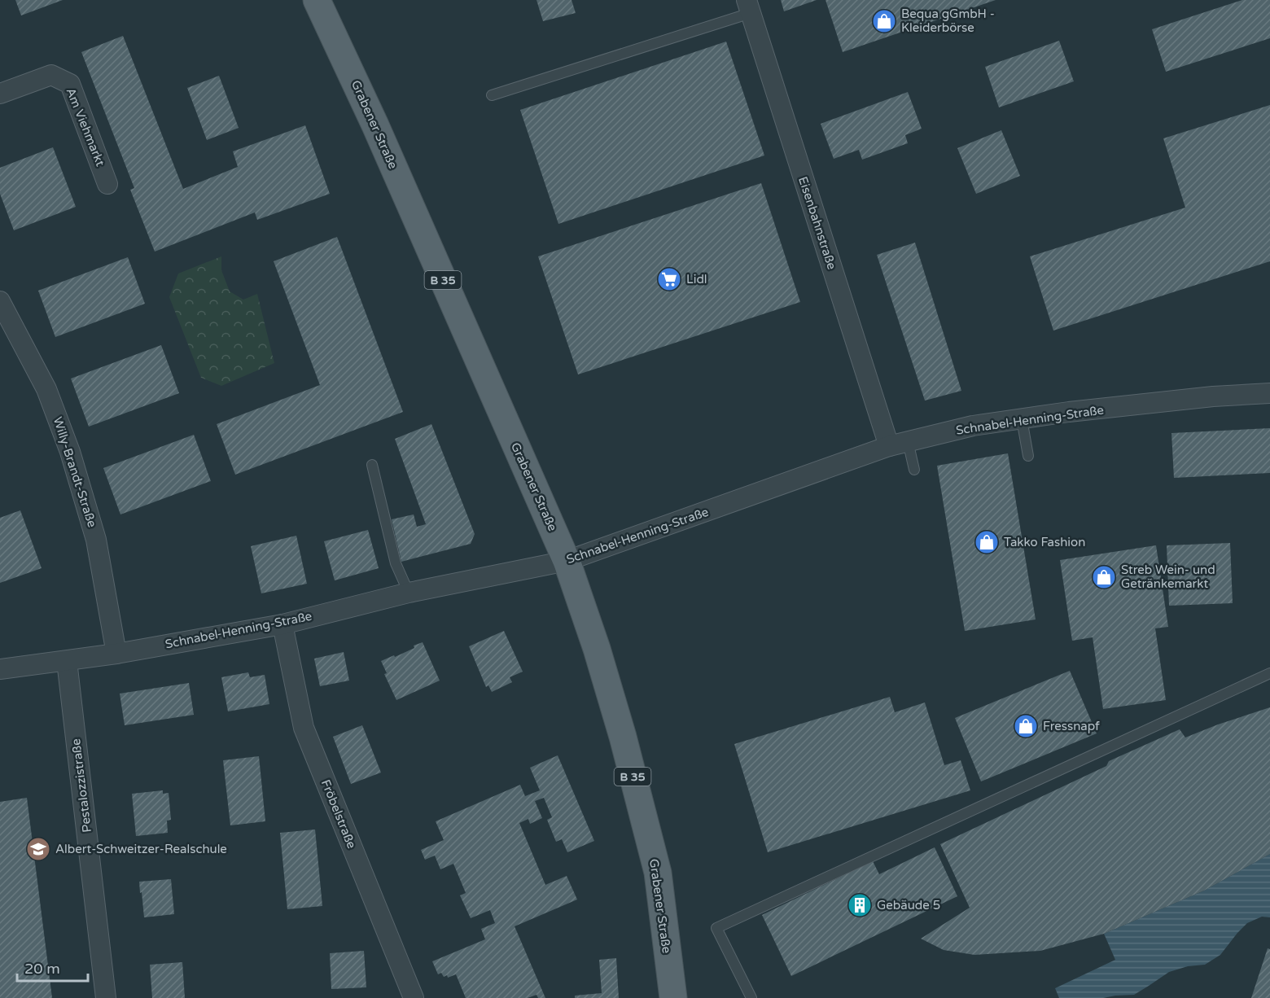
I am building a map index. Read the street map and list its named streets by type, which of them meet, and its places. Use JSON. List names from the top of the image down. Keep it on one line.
{"streets":{"main road":["Grabener Straße","B 35"],"street":["Am Viehmarkt","Eisenbahnstraße","Schnabel-Henning-Straße","Willy-Brandt-Straße","Pestalozzistraße","Fröbelstraße"]},"crossings":[["Grabener Straße","Schnabel-Henning-Straße"],["Eisenbahnstraße","Schnabel-Henning-Straße"],["Schnabel-Henning-Straße","Willy-Brandt-Straße"],["Schnabel-Henning-Straße","Pestalozzistraße"],["Schnabel-Henning-Straße","Fröbelstraße"]],"places":{"shop":["Bequa gGmbH - Kleiderbörse","Takko Fashion","Streb Wein- und Getränkemarkt","Fressnapf"],"supermarket":["Lidl"],"school or university":["Albert-Schweitzer-Realschule"],"building":["Gebäude 5"]},"scale_bar":"20 m"}
